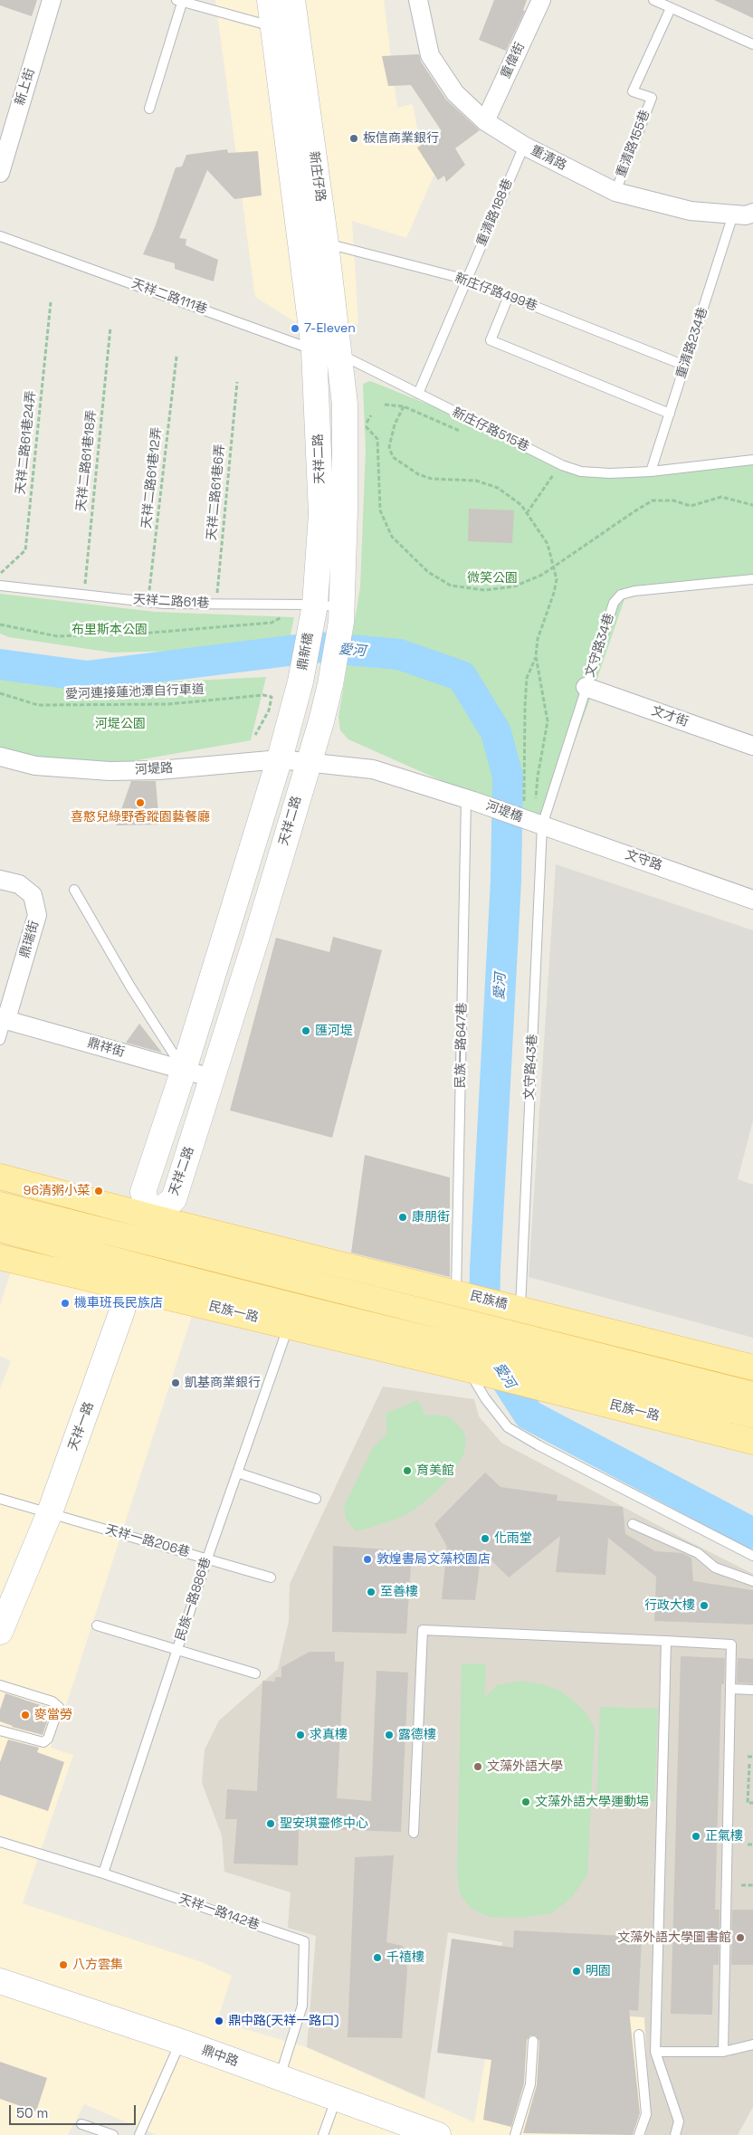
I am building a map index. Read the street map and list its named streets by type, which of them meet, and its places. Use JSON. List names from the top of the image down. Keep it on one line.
{"streets":{"main road":["民族橋","民族一路"],"street":["重偉街","新上街","重清路","新庄仔路","天祥二路","鼎新橋","文才街","河堤路","河堤橋","文守路","鼎瑞街","鼎祥街","天祥一路","鼎中路"],"lane":["重清路155巷","重清路188巷","新庄仔路499巷","天祥二路111巷","重清路234巷","新庄仔路515巷","天祥二路61巷","文守路34巷","民族一路647巷","文守路43巷","天祥一路206巷","民族一路886巷","天祥一路142巷"],"path":["天祥二路61巷24弄","天祥二路61巷18弄","天祥二路61巷12弄","天祥二路61巷6弄","愛河連接蓮池潭自行車道"]},"crossings":[["重偉街","重清路"],["重清路155巷","重清路"],["重清路","重清路188巷"],["重清路","重清路234巷"],["新庄仔路","新庄仔路499巷"],["新庄仔路","天祥二路111巷"],["新庄仔路","新庄仔路515巷"],["新庄仔路","天祥二路"],["重清路188巷","新庄仔路499巷"],["重清路188巷","新庄仔路515巷"],["新庄仔路499巷","重清路234巷"],["天祥二路111巷","新庄仔路515巷"],["天祥二路111巷","天祥二路"],["重清路234巷","新庄仔路515巷"],["新庄仔路515巷","天祥二路"],["天祥二路","天祥二路61巷"],["天祥二路","鼎新橋"],["天祥二路","河堤路"],["天祥二路","鼎祥街"],["天祥二路","天祥一路"],["天祥二路61巷18弄","天祥二路61巷"],["天祥二路61巷12弄","天祥二路61巷"],["天祥二路61巷6弄","天祥二路61巷"],["天祥二路61巷","鼎新橋"],["文守路34巷","文才街"],["文守路34巷","河堤橋"],["文守路34巷","文守路"],["文守路34巷","文守路43巷"],["鼎新橋","河堤路"],["河堤橋","文守路"],["河堤橋","民族一路647巷"],["河堤橋","文守路43巷"],["文守路","文守路43巷"],["鼎瑞街","鼎祥街"],["民族一路647巷","民族橋"],["文守路43巷","民族橋"],["民族一路","天祥一路"],["民族一路","民族一路886巷"],["天祥一路","天祥一路206巷"],["天祥一路206巷","民族一路886巷"],["民族一路886巷","天祥一路142巷"],["天祥一路142巷","鼎中路"]],"water":["愛河"],"parks":["微笑公園","布里斯本公園","河堤公園"],"places":["板信商業銀行","7-Eleven","喜憨兒綠野香蹤園藝餐廳","匯河堤","96清粥小菜","康朋街","機車班長民族店","凱基商業銀行","育美館","化雨堂","敦煌書局文藻校園店","至善樓","行政大樓","麥當勞","求真樓","露德樓","文藻外語大學","文藻外語大學運動場","聖安琪靈修中心","正氣樓","文藻外語大學圖書館","千禧樓","八方雲集","明園","鼎中路(天祥一路口)"],"scale_bar":"50 m"}
